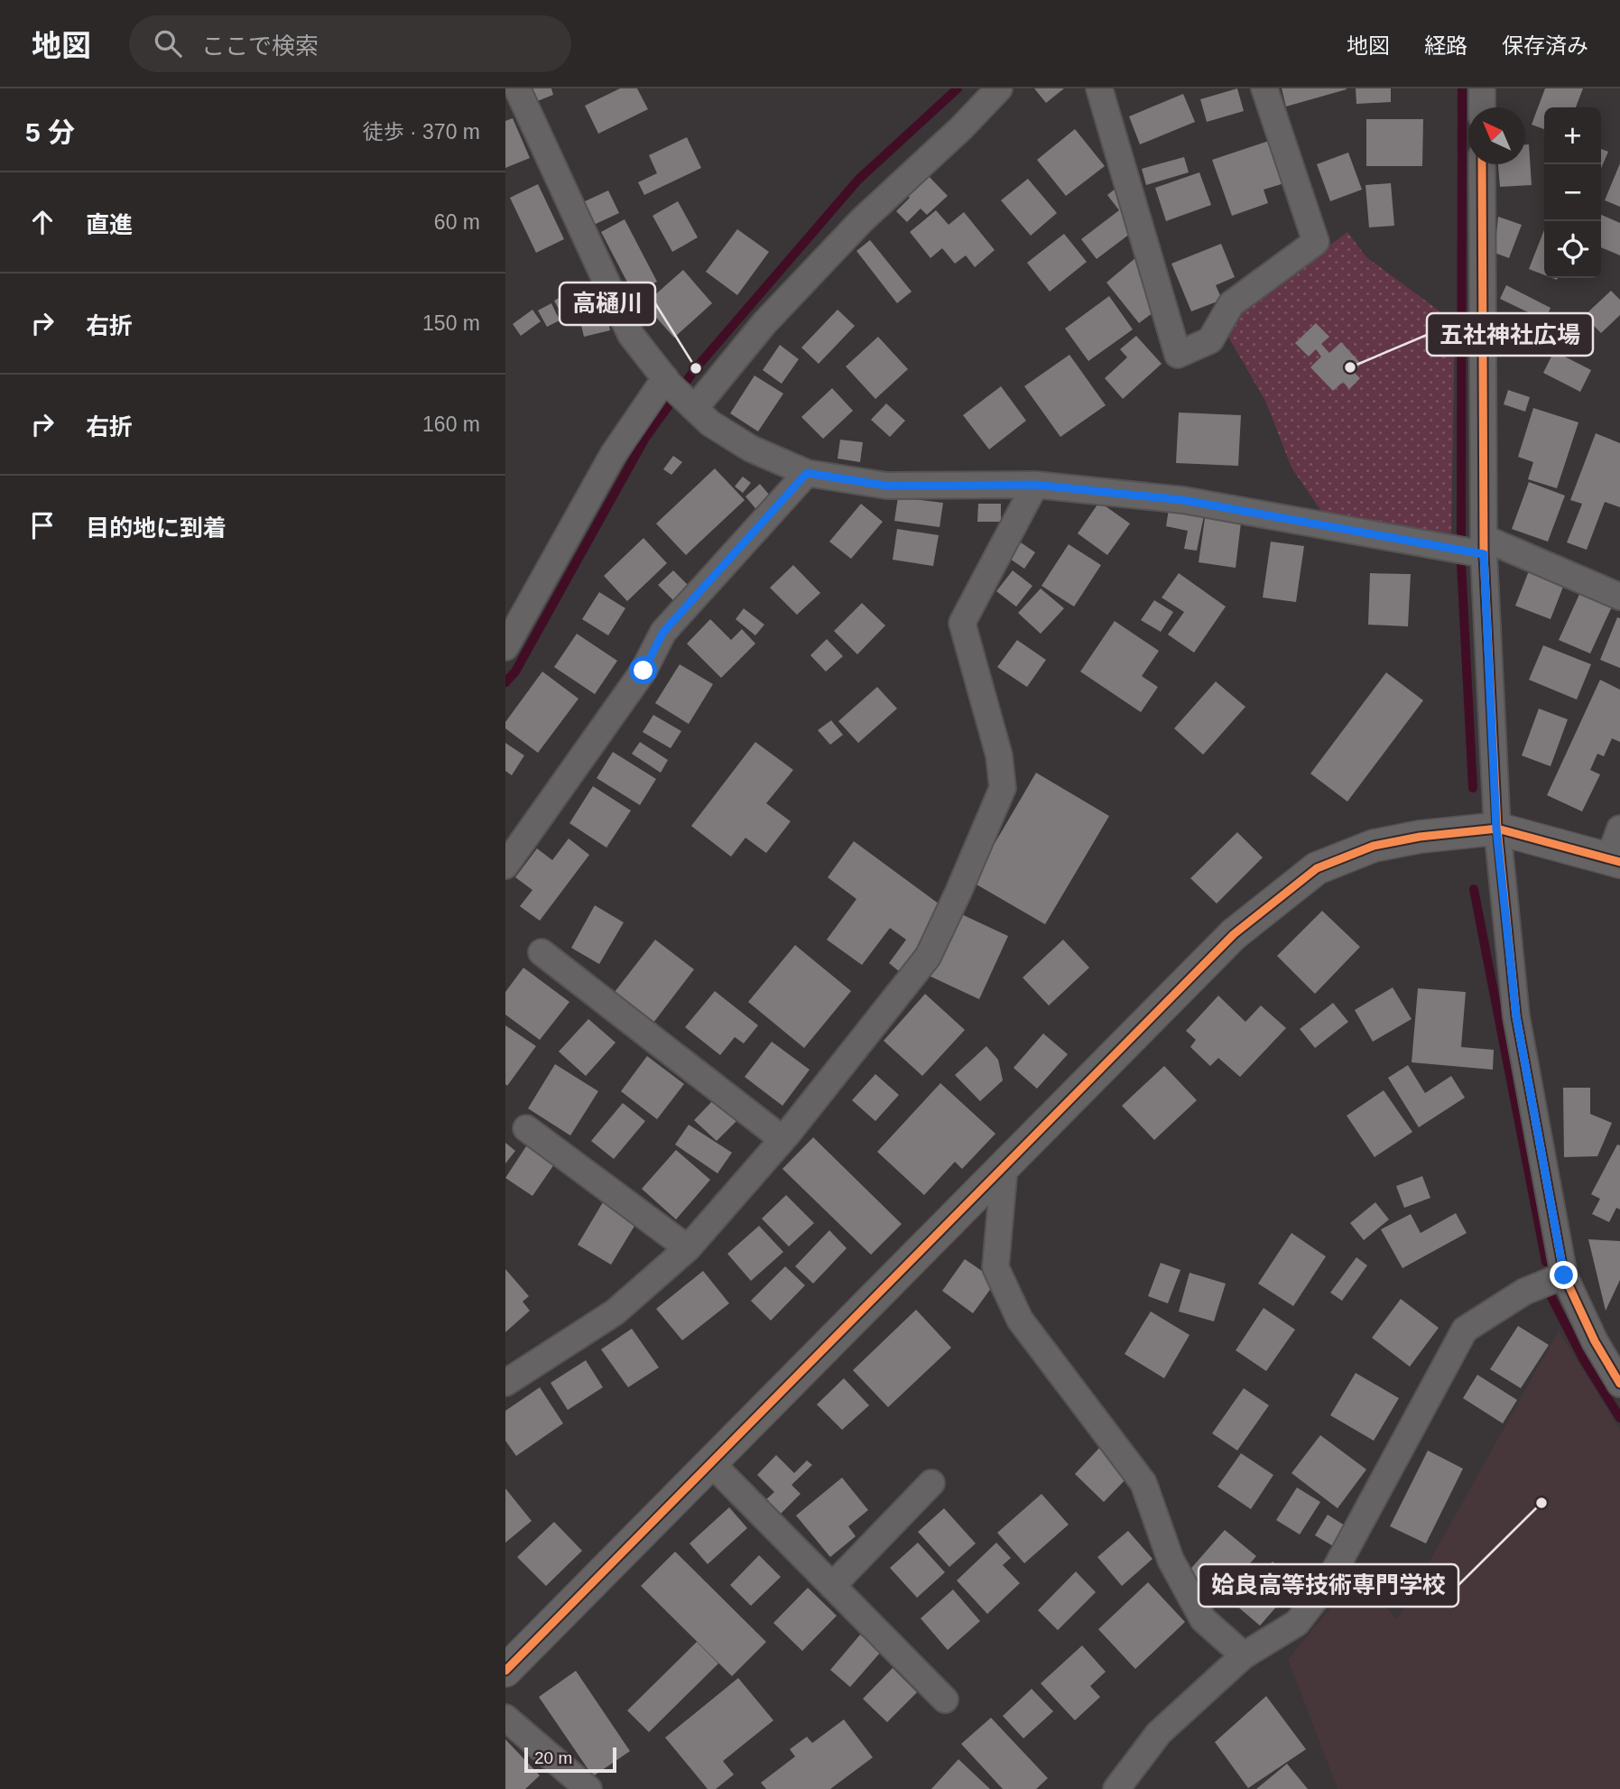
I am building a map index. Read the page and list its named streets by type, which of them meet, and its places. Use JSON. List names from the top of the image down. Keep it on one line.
{"places":["五社神社広場","高樋川","姶良高等技術専門学校"],"scale_bar":"20 m","north":"top left","page":{"header":"地図","search":"ここで検索","nav":["地図","経路","保存済み"],"heading":["5 分","徒歩 · 370 m"],"map_buttons":["+","−"],"list":[["直進","60 m"],["右折","150 m"],["右折","160 m"],"目的地に到着"],"scale":"20 m"}}
